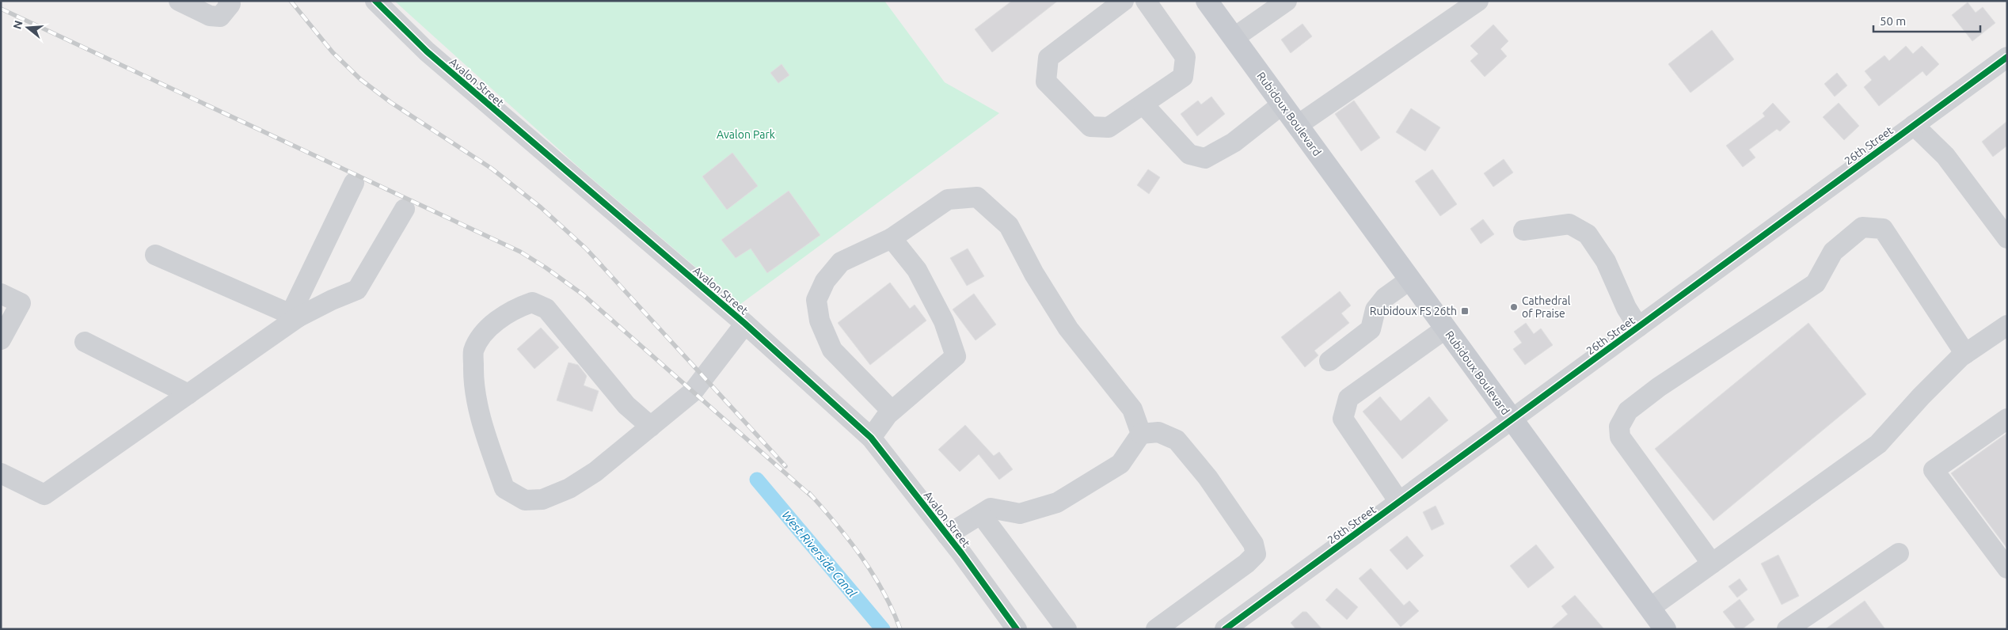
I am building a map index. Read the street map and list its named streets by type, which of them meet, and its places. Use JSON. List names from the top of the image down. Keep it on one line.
{"streets":{"main road":["Rubidoux Boulevard"],"street":["Avalon Street","26th Street"]},"crossings":[["Rubidoux Boulevard","26th Street"]],"water":["West Riverside Canal"],"parks":["Avalon Park"],"places":{"other":["Cathedral of Praise"],"transit":["Rubidoux FS 26th"]},"scale_bar":"50 m","north":"left"}
